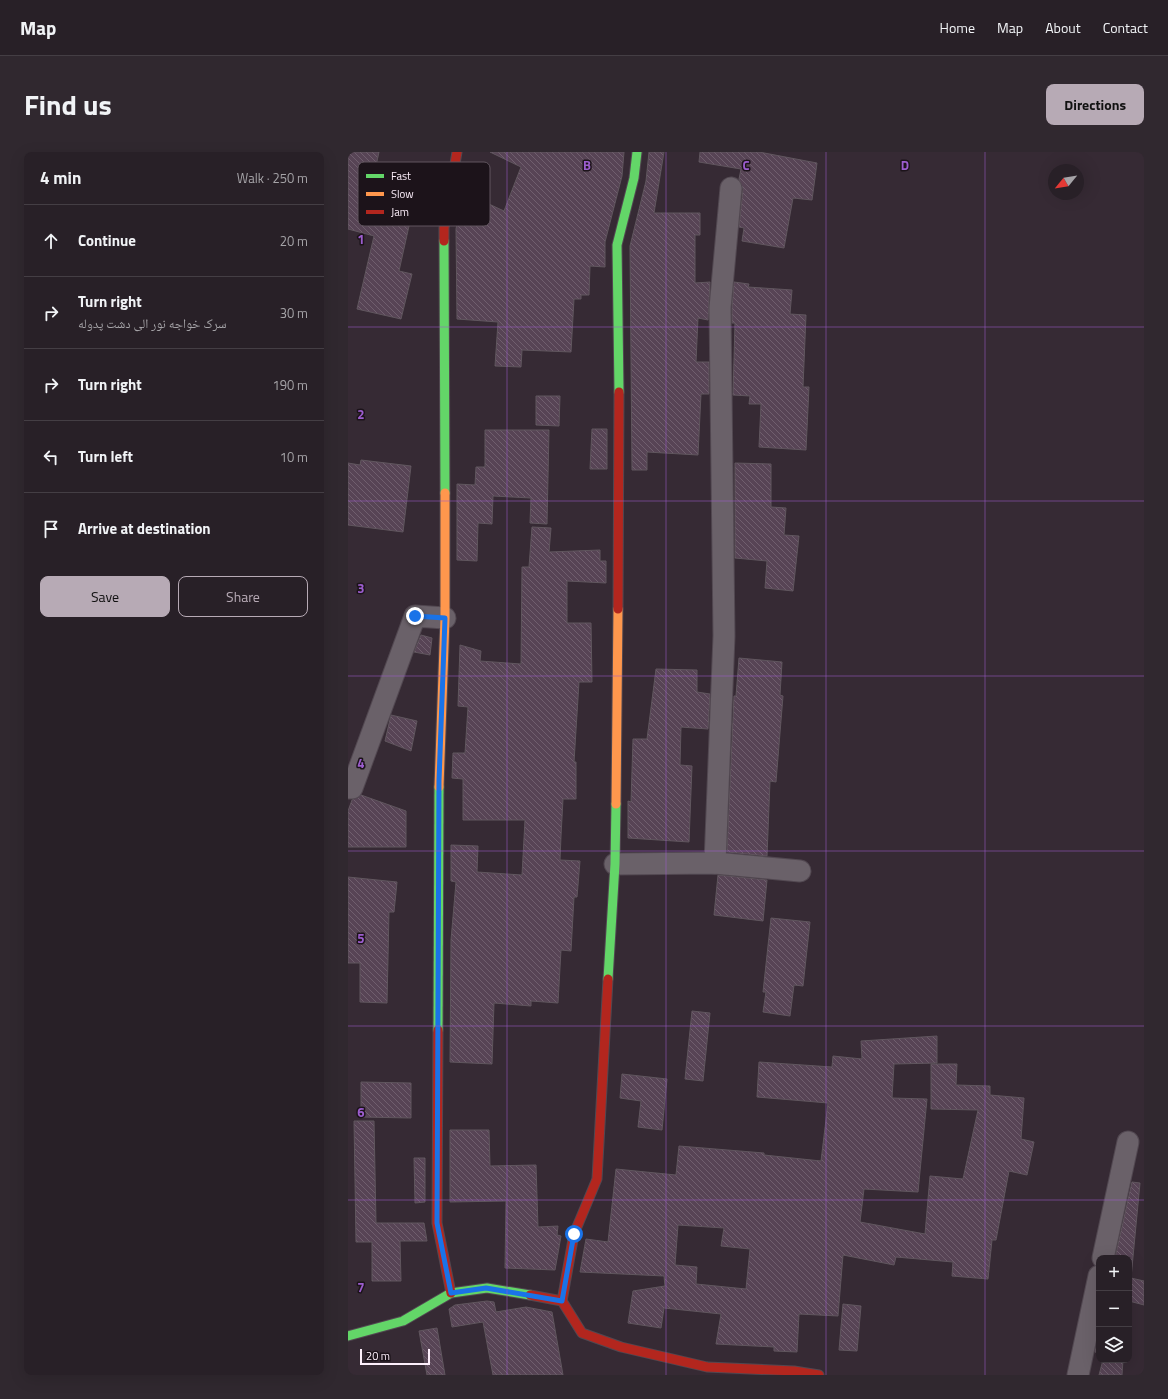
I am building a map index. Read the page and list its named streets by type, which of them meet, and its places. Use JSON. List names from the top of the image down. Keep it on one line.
{"legend":["Fast","Slow","Jam"],"scale_bar":"20 m","north":"bottom left","page":{"header":"Map","nav":["Home","Map","About","Contact"],"title":"Find us","buttons":["Directions",["Save","Share"]],"heading":["4 min","Walk · 250 m"],"list":[["Continue","20 m"],["Turn right","سرک خواجه نور الی دشت پدوله","30 m"],["Turn right","190 m"],["Turn left","10 m"],"Arrive at destination"],"map_buttons":["+","−"],"scale":"20 m"},"grid":{"columns":["B","C","D"],"rows":["1","2","3","4","5","6","7"]}}
